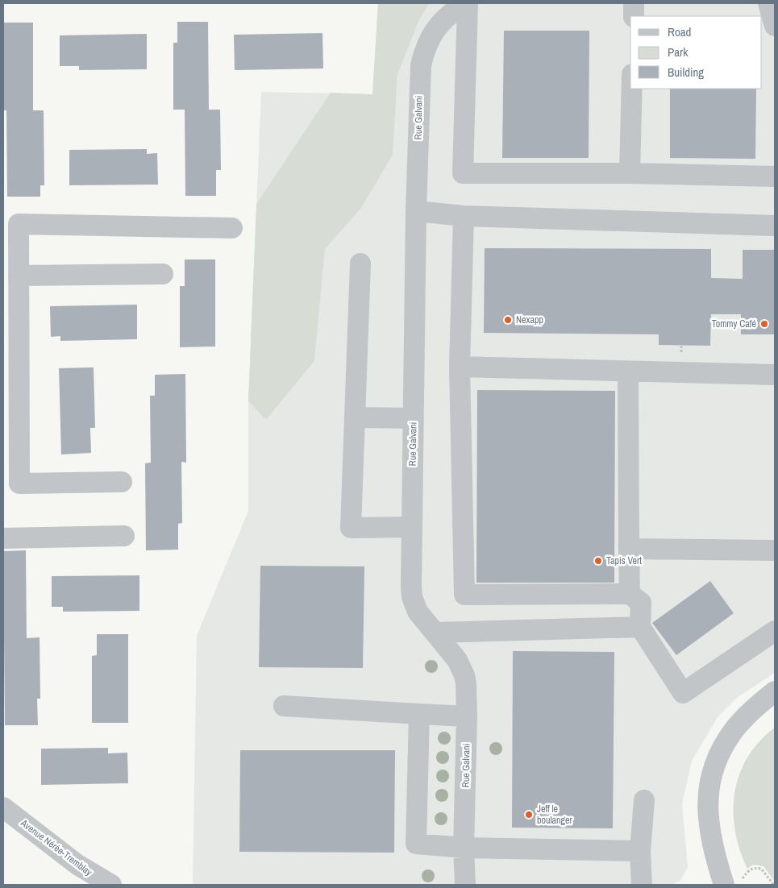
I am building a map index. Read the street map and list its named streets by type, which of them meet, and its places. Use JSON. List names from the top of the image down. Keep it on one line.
{"streets":{"street":["Rue Galvani","Avenue Nérée-Tremblay"]},"places":["Nexapp","Tommy Café","Tapis Vert","Jeff le boulanger"],"legend":["Road","Park","Building"]}
